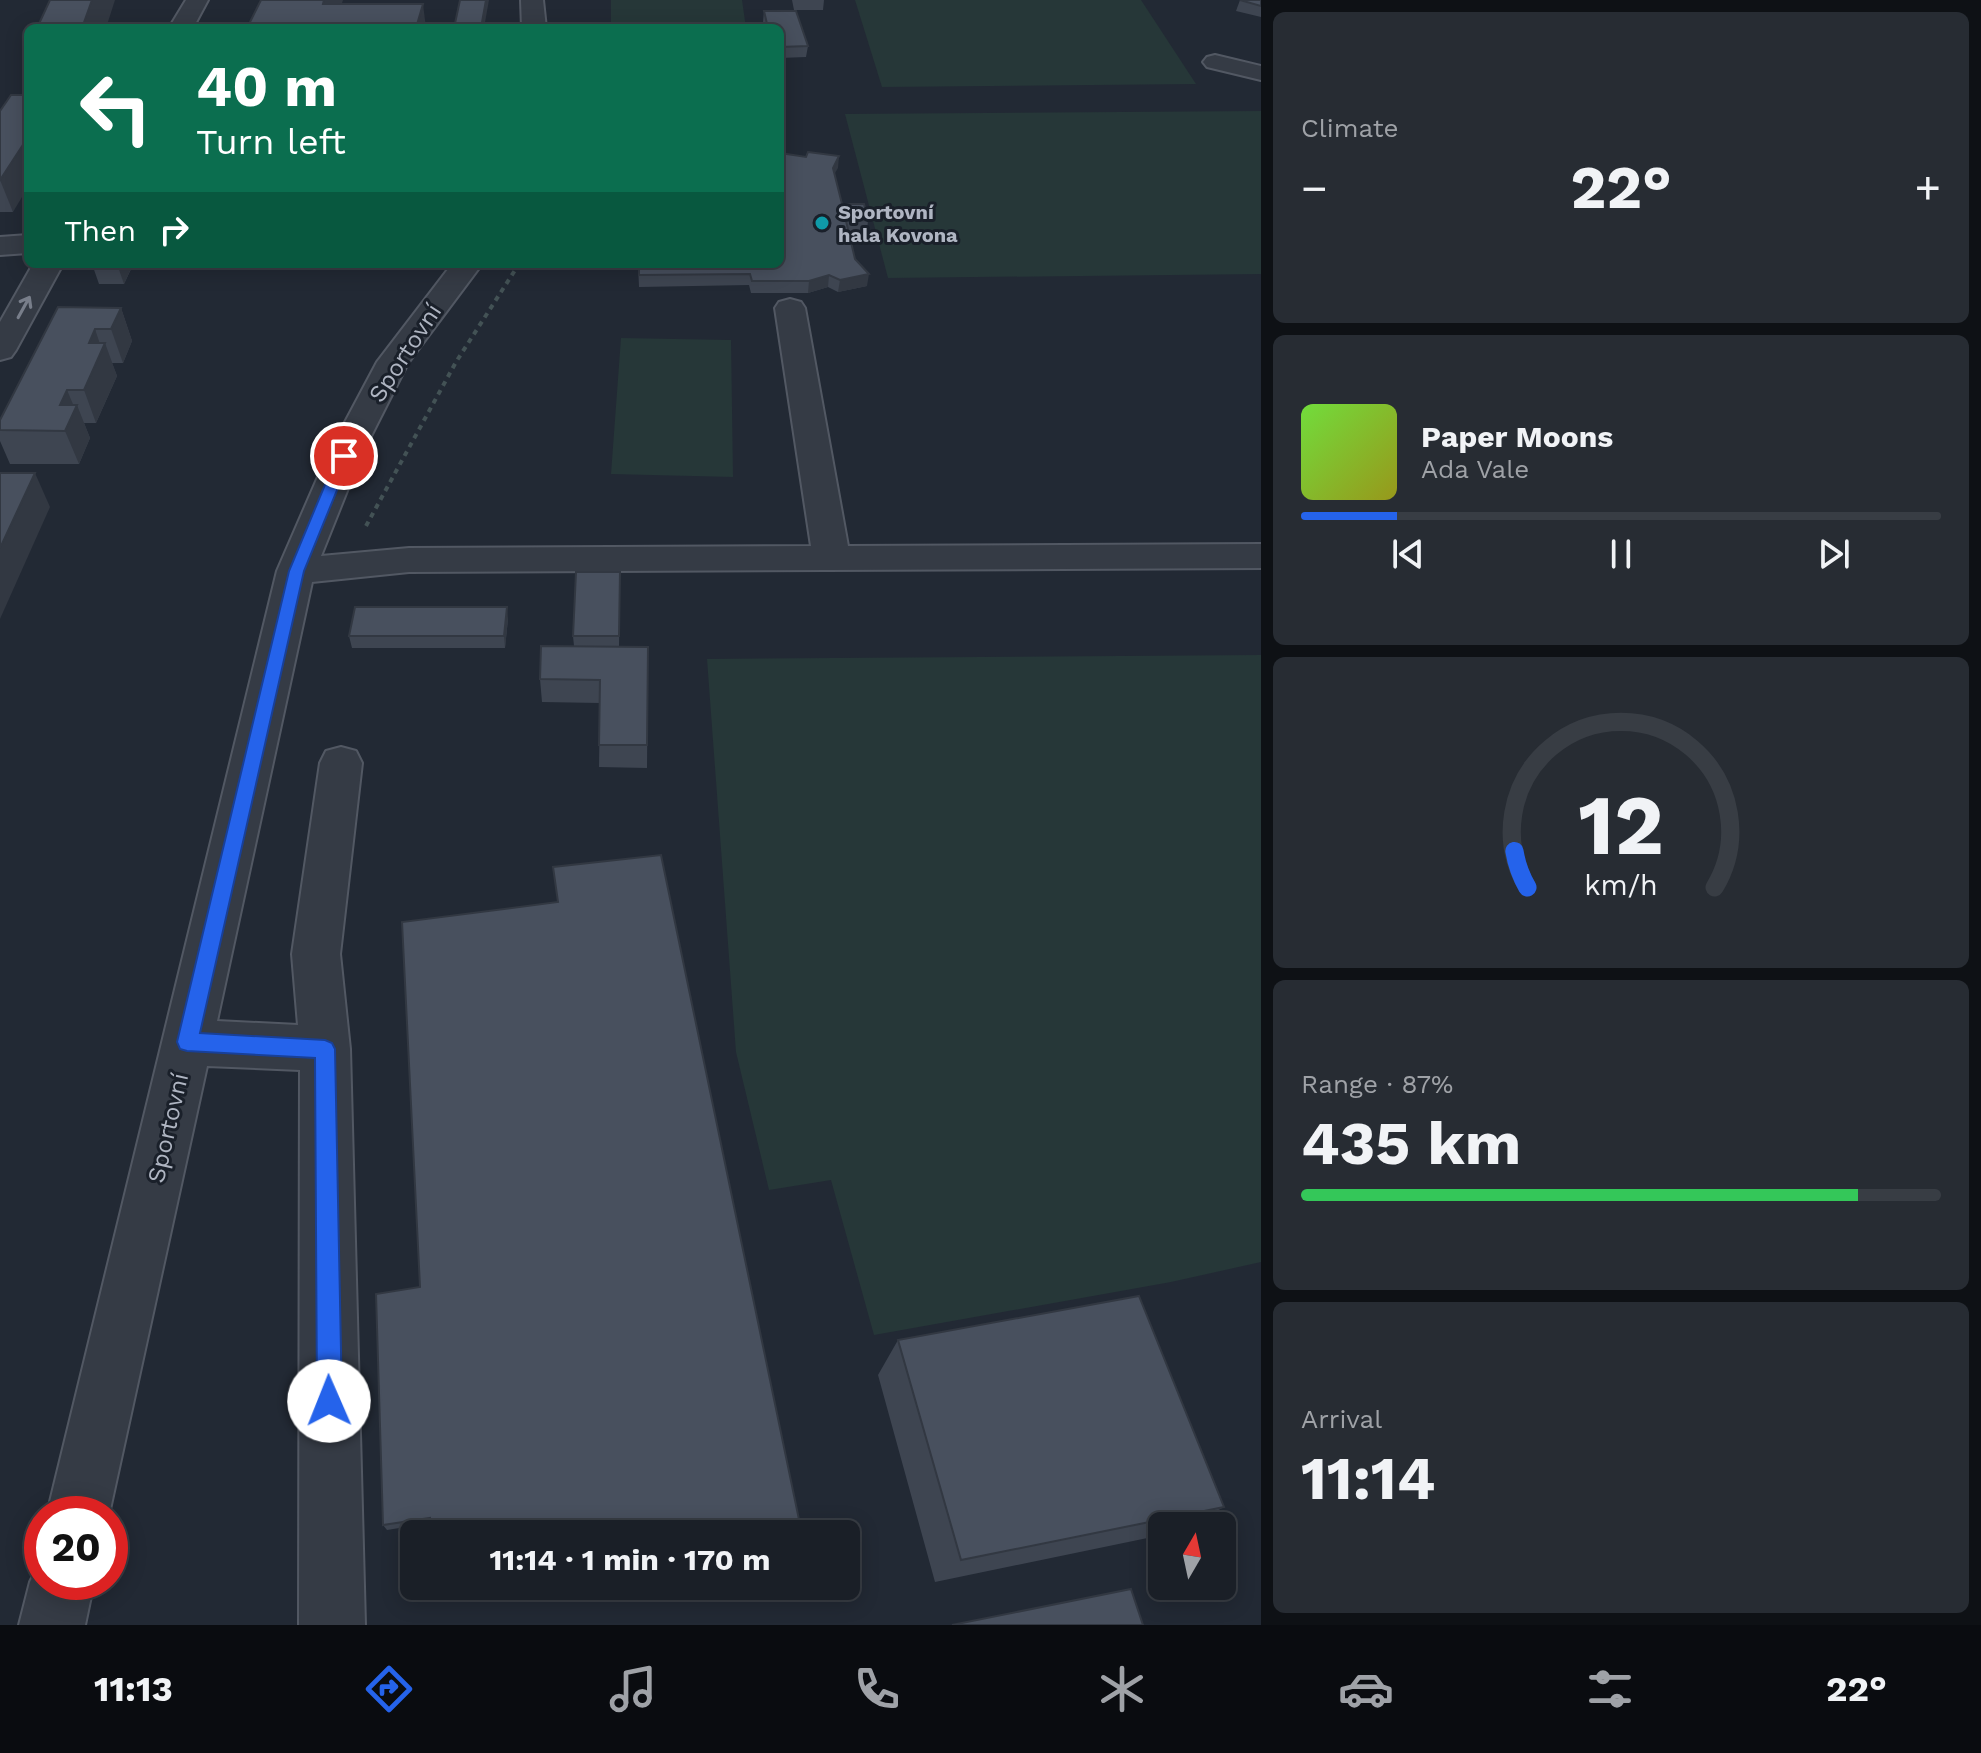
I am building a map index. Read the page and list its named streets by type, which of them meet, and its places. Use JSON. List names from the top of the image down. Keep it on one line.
{"streets":{"street":["Sportovní"]},"places":["Sportovní hala Kovona"],"north":"top","page":{"tile":["Climate",["Range · 87%","435 km"],["Arrival","11:14"]],"turn":["40 m","Turn left"],"heat":["−","22°","+"],"then":"Then","song":["Paper Moons","Ada Vale"],"limit":"20","trip":"11:14 · 1 min · 170 m","tabs":["11:13","22°"],"gauge":["12","km/h"]}}
